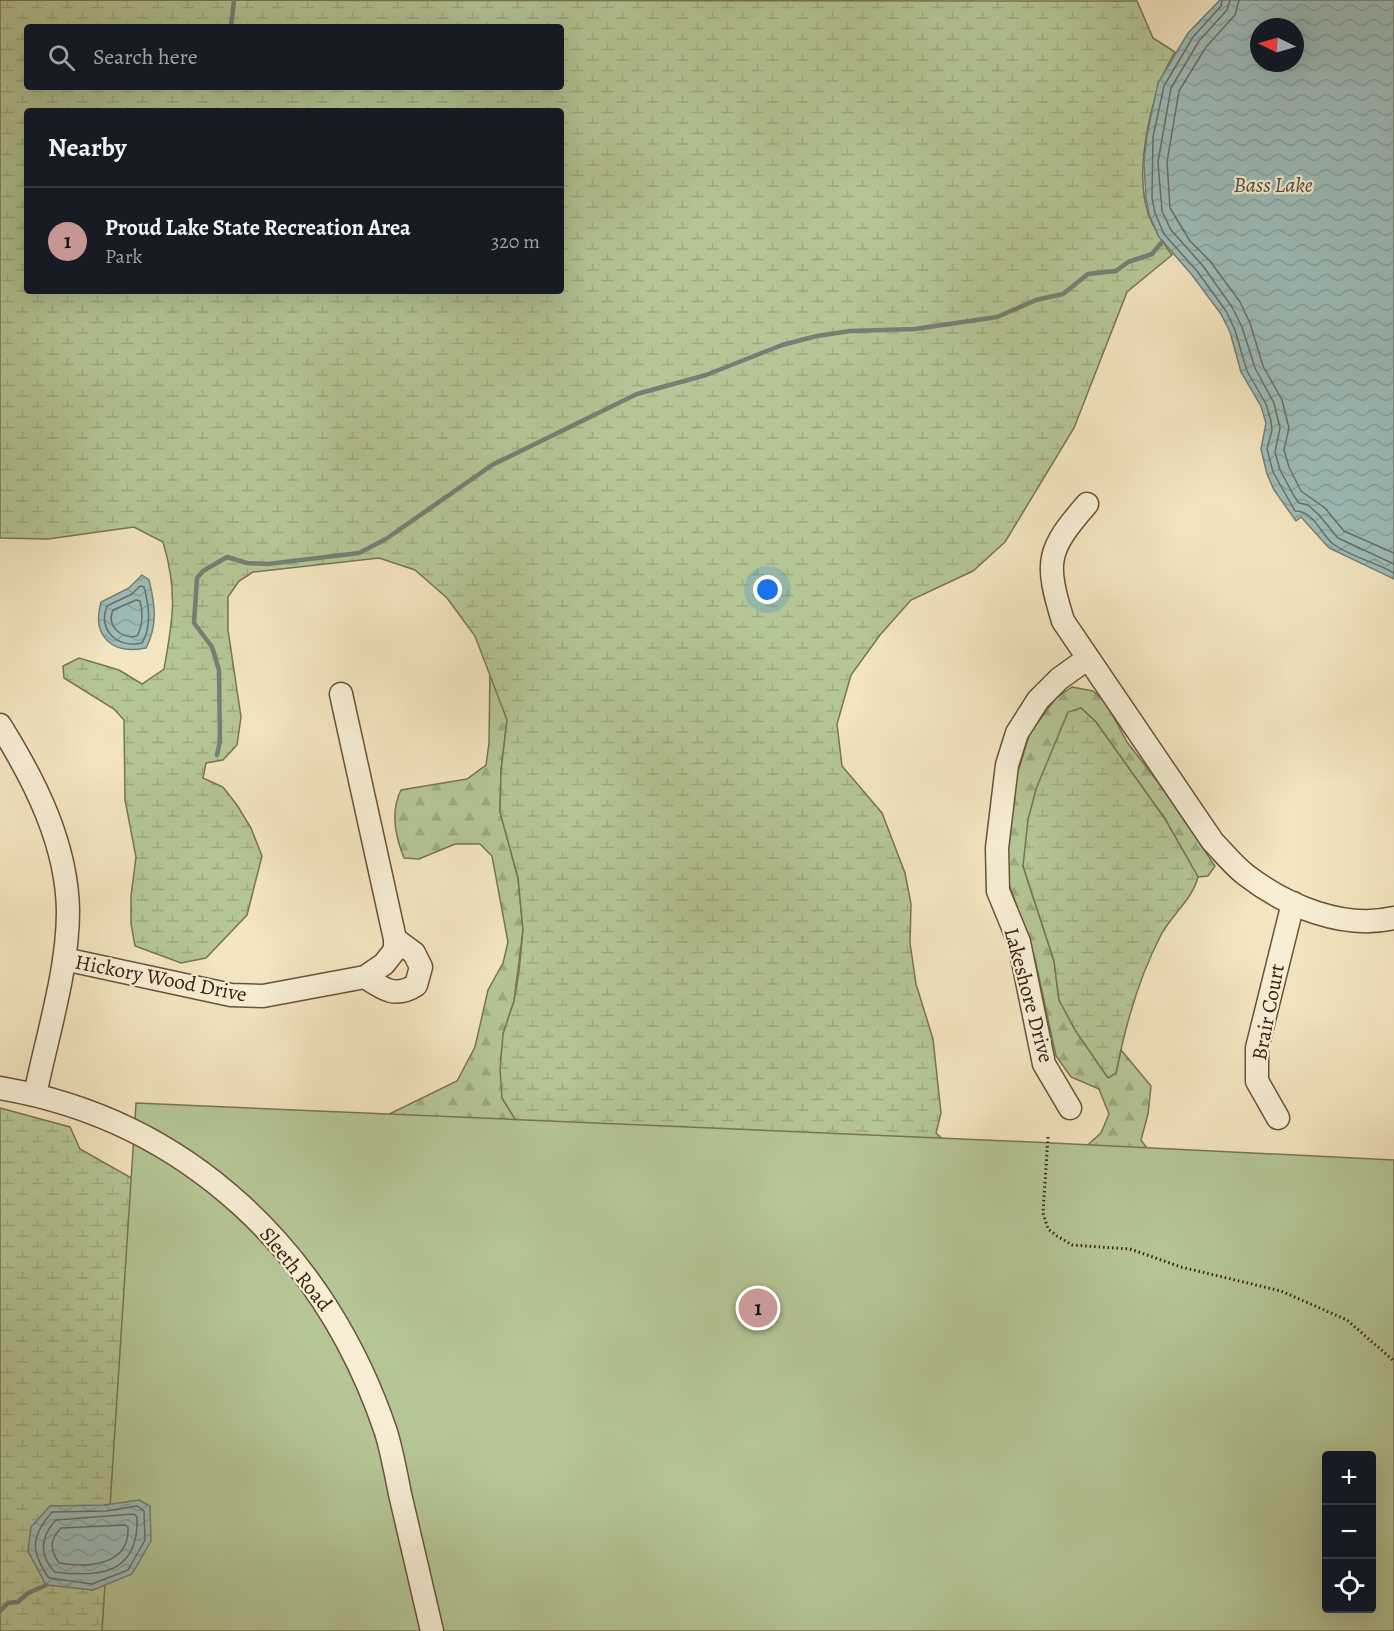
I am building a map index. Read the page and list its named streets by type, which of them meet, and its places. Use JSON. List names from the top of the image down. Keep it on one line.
{"streets":{"street":["Hickory Wood Drive","Lakeshore Drive","Brair Court","Sleeth Road"]},"water":["Bass Lake"],"north":"left","page":{"search":"Search here","heading":"Nearby","list":[{"mark":"1","name":"Proud Lake State Recreation Area","note":"Park","value":"320 m"}],"pins":"1","map_buttons":["+","−"]}}
